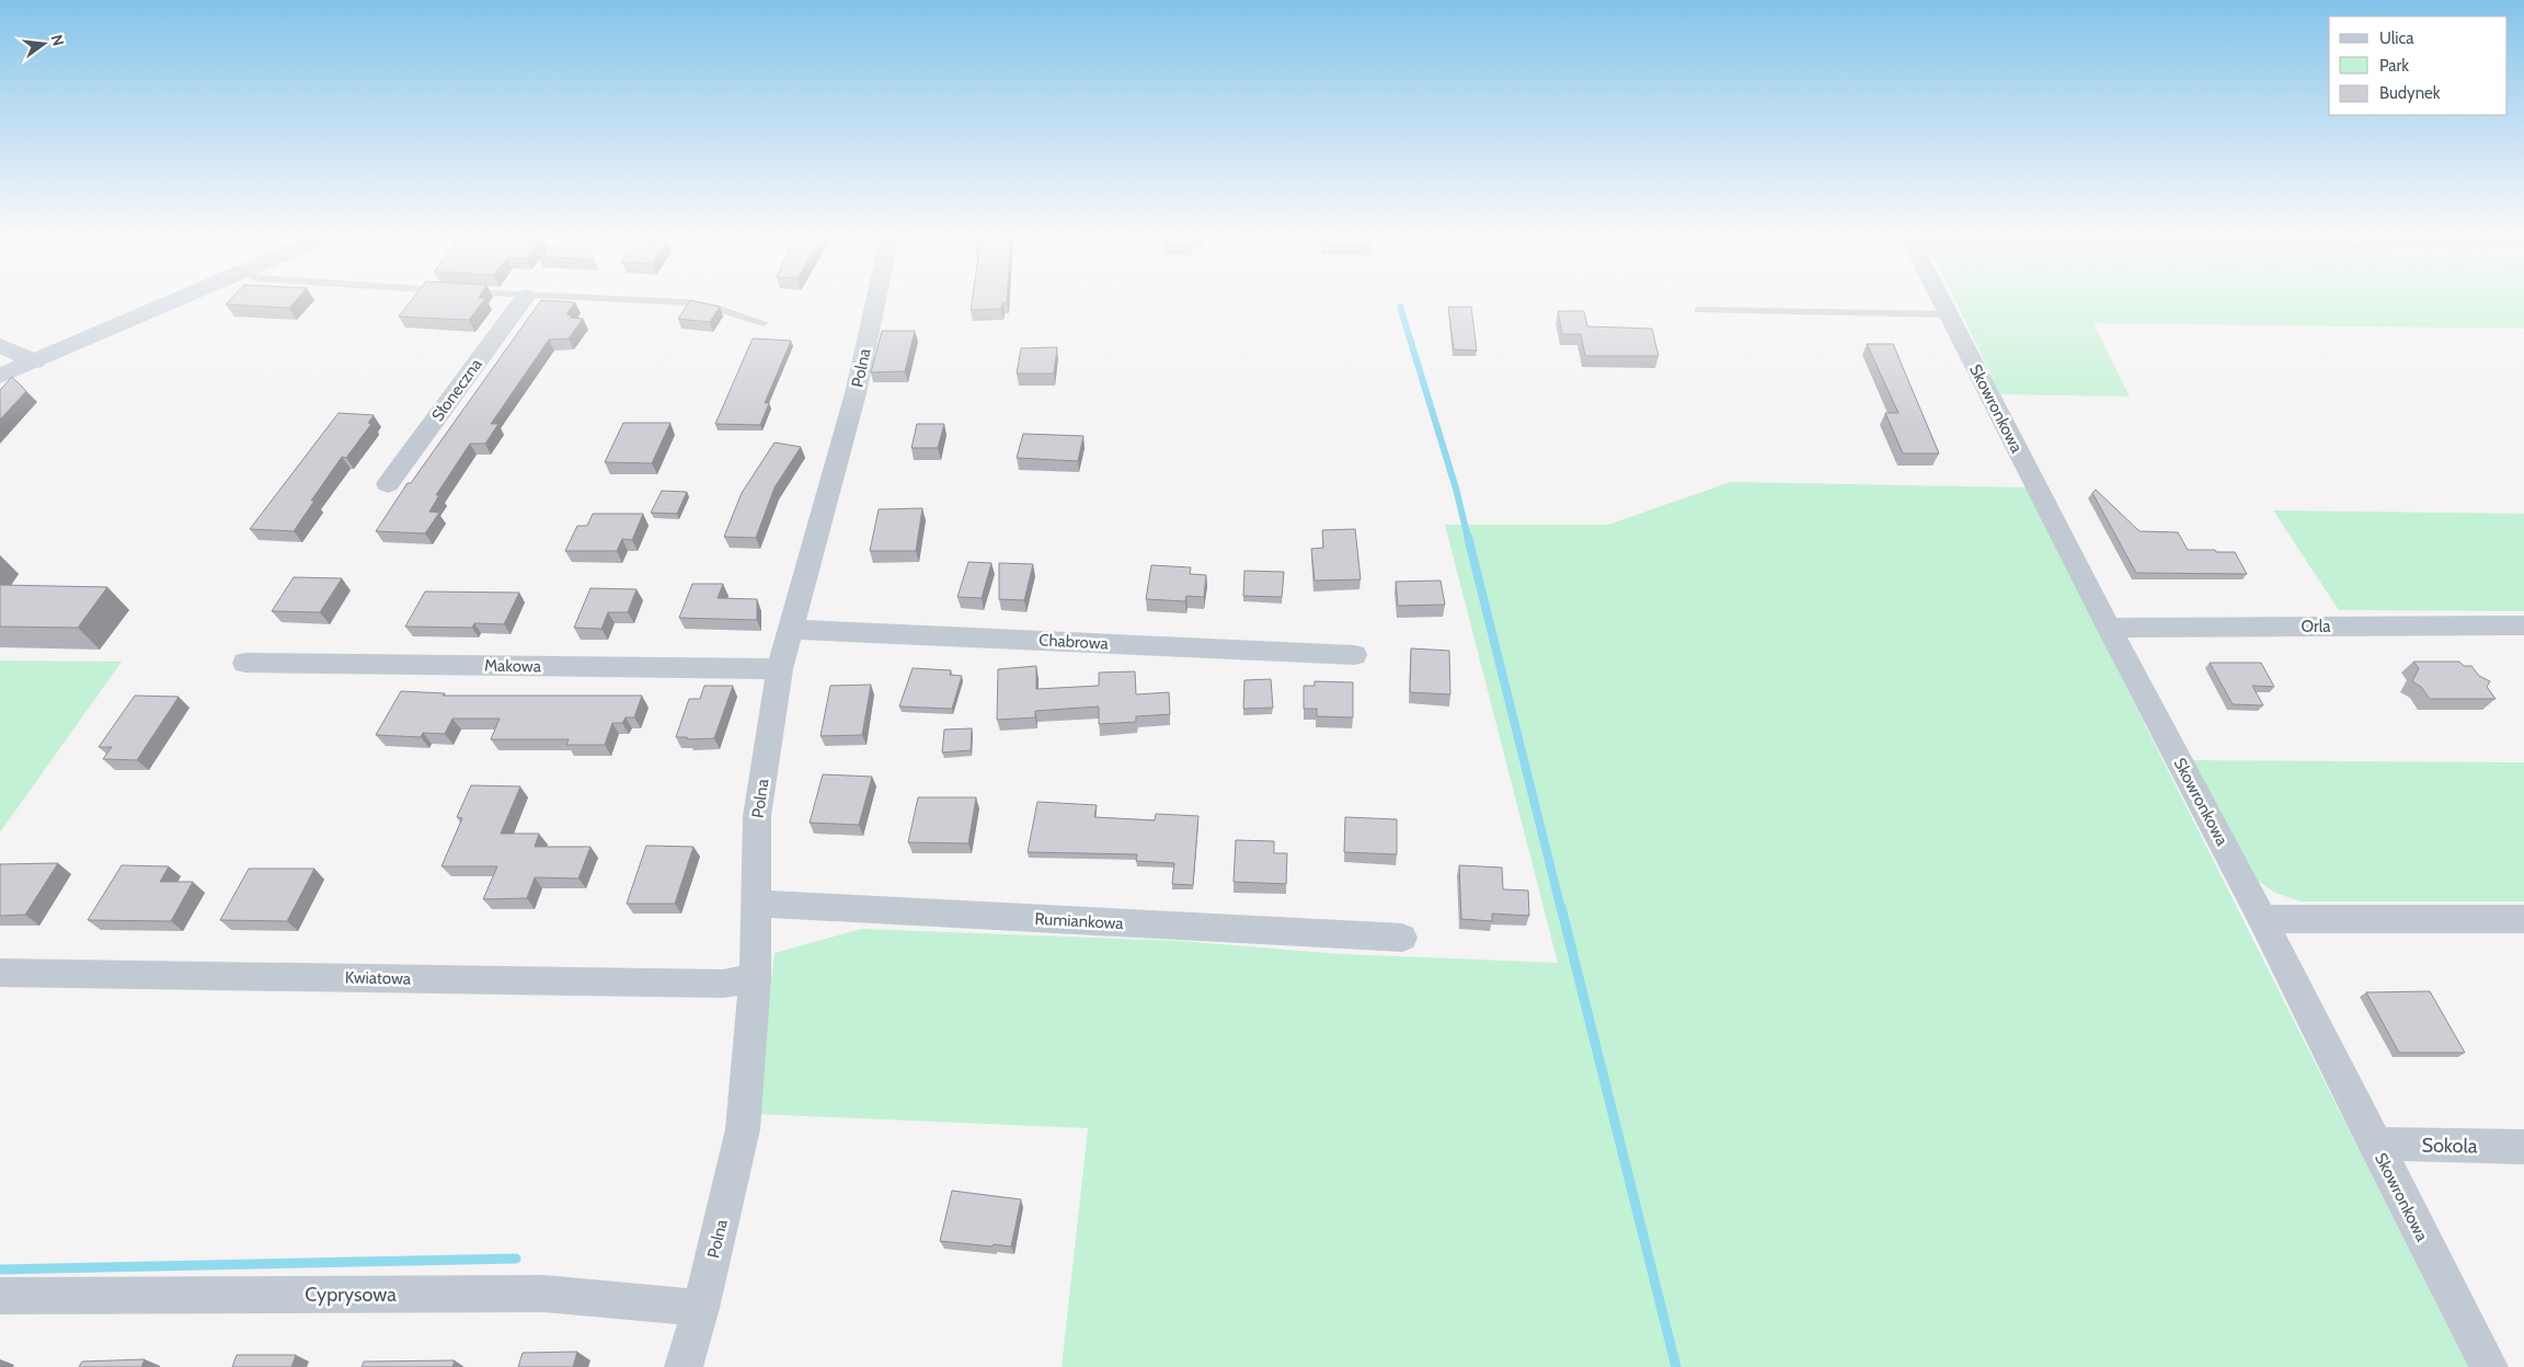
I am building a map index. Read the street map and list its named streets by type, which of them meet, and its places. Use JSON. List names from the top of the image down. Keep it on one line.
{"streets":{"street":["Polna","Słoneczna","Skowronkowa","Orla","Chabrowa","Makowa","Rumiankowa","Kwiatowa","Sokola","Cyprysowa"]},"crossings":[["Polna","Chabrowa"],["Polna","Makowa"],["Polna","Rumiankowa"],["Polna","Kwiatowa"],["Polna","Cyprysowa"],["Skowronkowa","Orla"],["Skowronkowa","Sokola"]],"legend":["Ulica","Park","Budynek"],"north":"right"}
